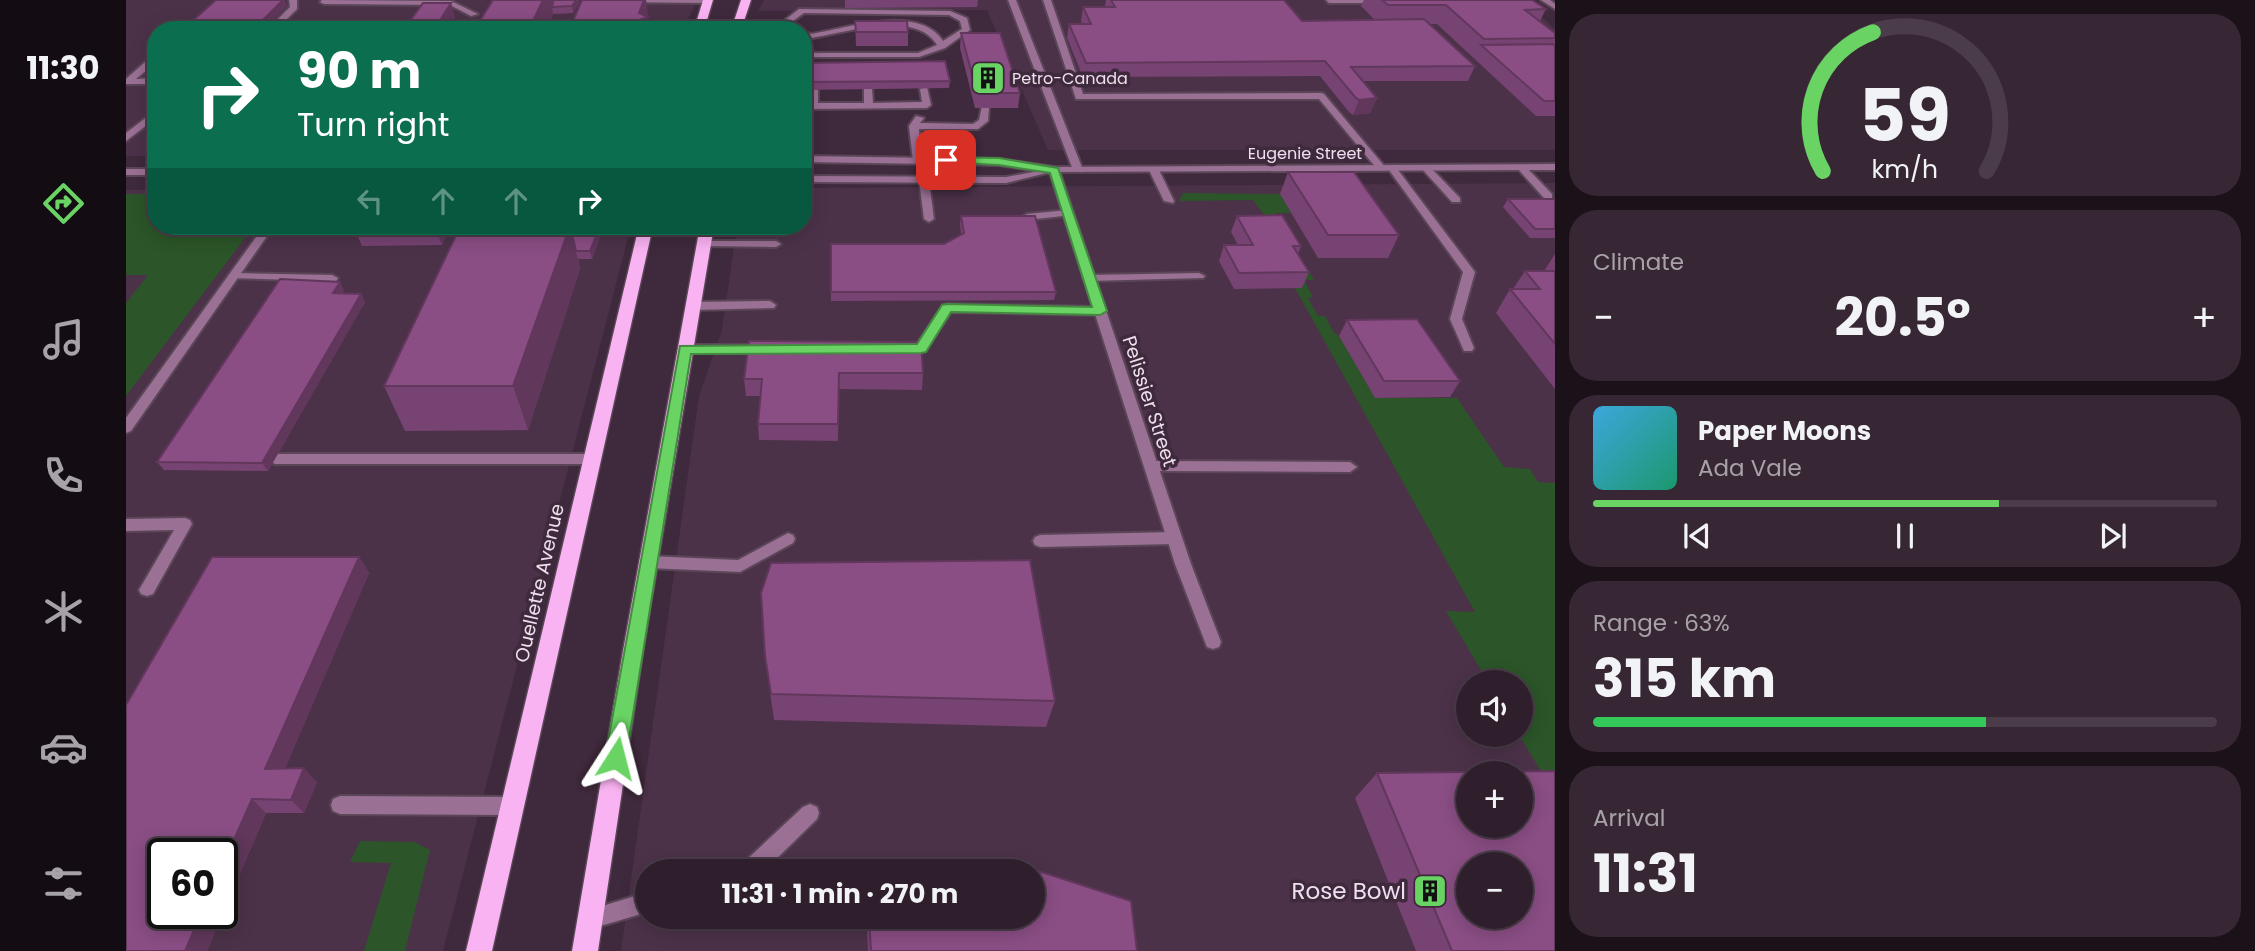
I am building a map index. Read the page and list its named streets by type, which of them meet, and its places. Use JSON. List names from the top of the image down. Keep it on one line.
{"streets":{"main road":["Ouellette Avenue"],"street":["Eugenie Street","Pelissier Street"]},"crossings":[["Eugenie Street","Pelissier Street"]],"places":{"building":["Petro-Canada","Rose Bowl"]},"page":{"tabs":"11:30","turn":["90 m","Turn right"],"tile":["Climate",["Range · 63%","315 km"],["Arrival","11:31"]],"heat":["−","20.5°","+"],"song":["Paper Moons","Ada Vale"],"map_buttons":["+","−"],"limit":"60","trip":"11:31 · 1 min · 270 m","gauge":["59","km/h"]}}
